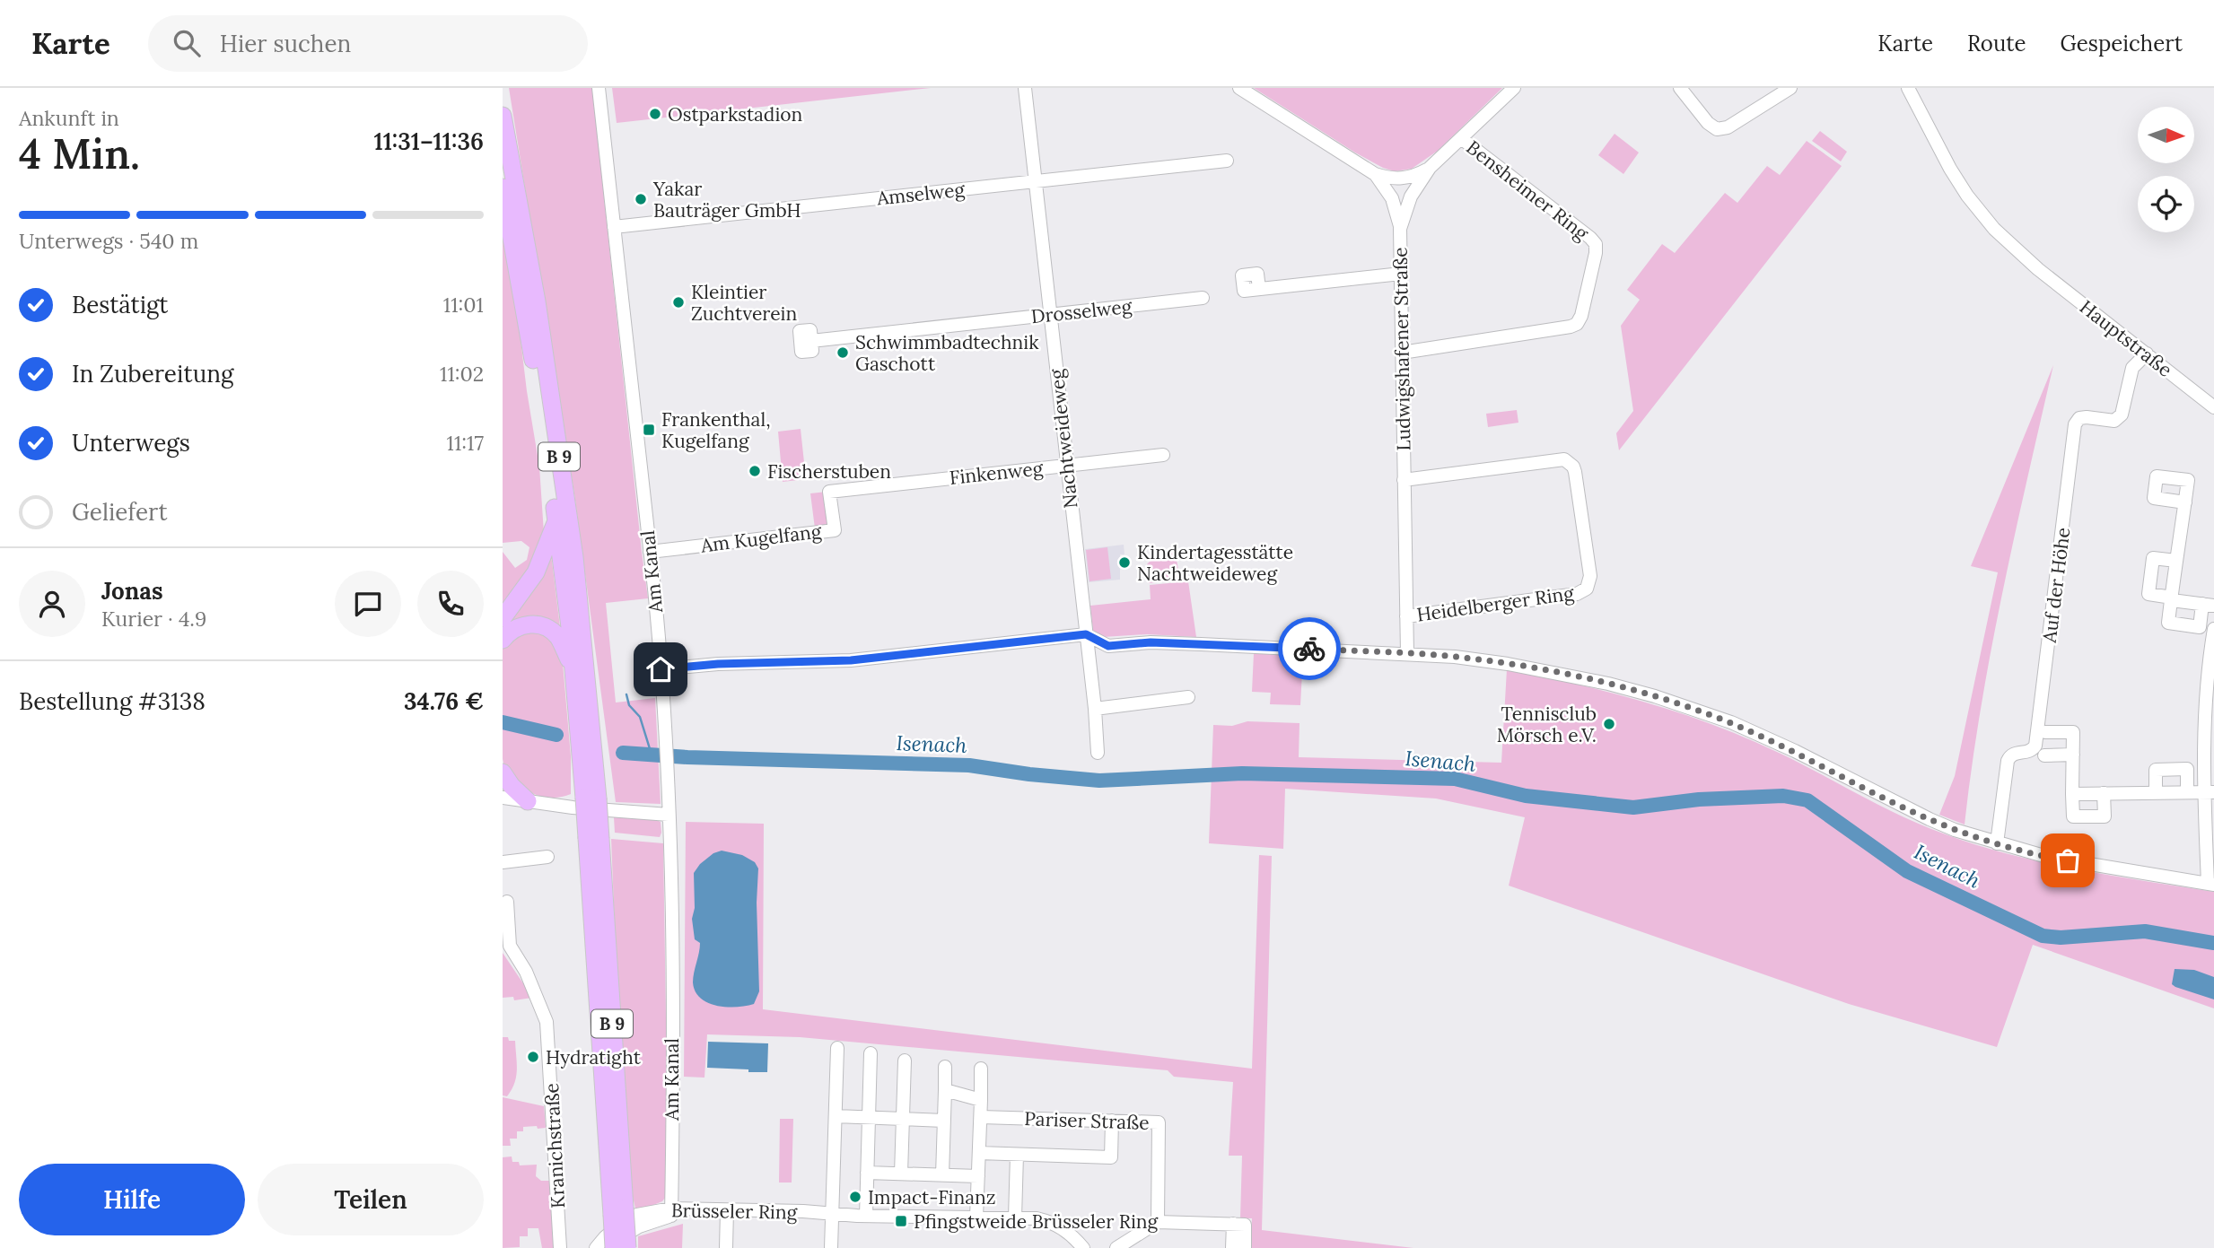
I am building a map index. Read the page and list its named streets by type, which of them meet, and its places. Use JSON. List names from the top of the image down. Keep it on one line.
{"streets":{"highway":["B 9"],"street":["Bensheimer Ring","Amselweg","Drosselweg","Hauptstraße","Ludwigshafener Straße","Nachtweideweg","Finkenweg","Am Kugelfang","Am Kanal","Auf der Höhe","Heidelberger Ring","Pariser Straße","Kranichstraße","Brüsseler Ring"]},"crossings":[["Bensheimer Ring","Ludwigshafener Straße"],["Amselweg","Nachtweideweg"],["Amselweg","Am Kanal"],["Drosselweg","Nachtweideweg"],["Hauptstraße","Auf der Höhe"],["Ludwigshafener Straße","Heidelberger Ring"],["Nachtweideweg","Finkenweg"],["B 9","Brüsseler Ring"],["Finkenweg","Am Kugelfang"],["Am Kugelfang","Am Kanal"],["Am Kanal","Brüsseler Ring"]],"water":["Isenach"],"places":{"other":["Ostparkstadion","Yakar Bauträger GmbH","Kleintier Zuchtverein","Schwimmbadtechnik Gaschott","Fischerstuben","Kindertagesstätte Nachtweideweg","Tennisclub Mörsch e.V.","Hydratight","Impact-Finanz"],"transit":["Frankenthal, Kugelfang","Pfingstweide Brüsseler Ring"]},"north":"right","page":{"header":"Karte","search":"Hier suchen","nav":["Karte","Route","Gespeichert"],"heading":["4 Min.","Ankunft in","11:31–11:36"],"panel":["Jonas","Kurier · 4.9","Bestellung #3138","34.76 €"],"bar":"Unterwegs · 540 m","list":[["Bestätigt","11:01"],["In Zubereitung","11:02"],["Unterwegs","11:17"],"Geliefert"],"buttons":["Hilfe","Teilen"]}}
